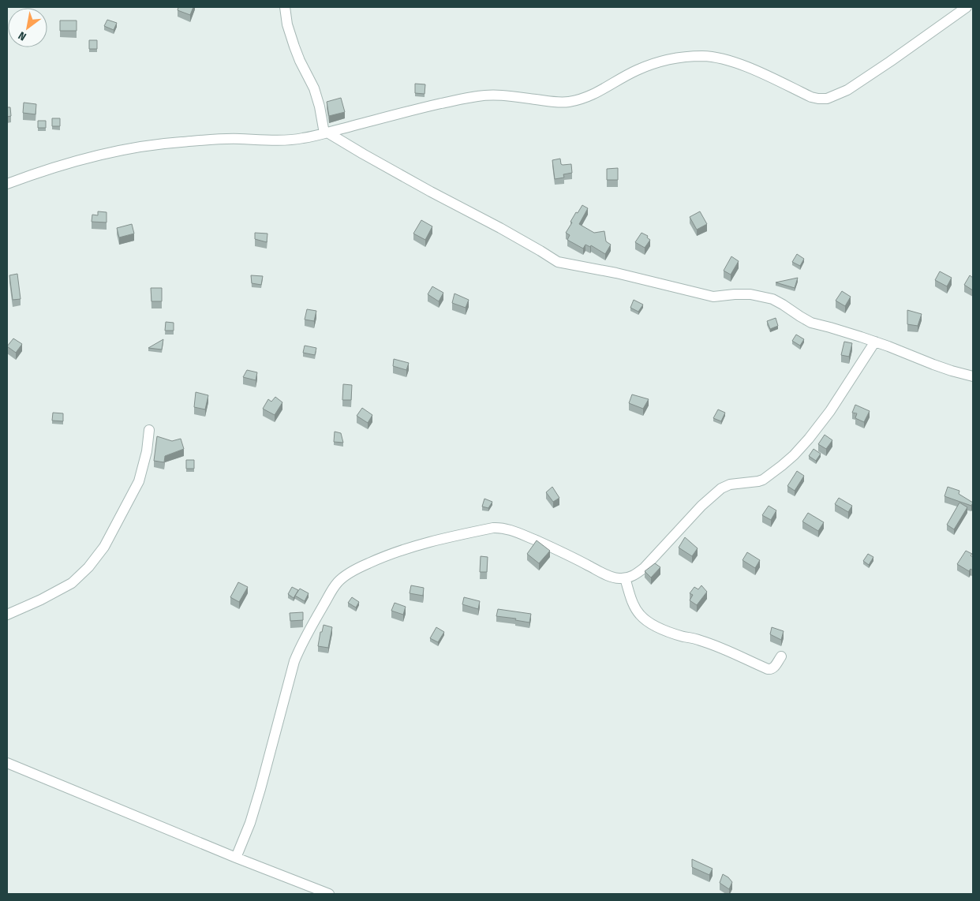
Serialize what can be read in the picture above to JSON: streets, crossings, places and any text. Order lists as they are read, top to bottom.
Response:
{
  "north": "bottom left"
}
